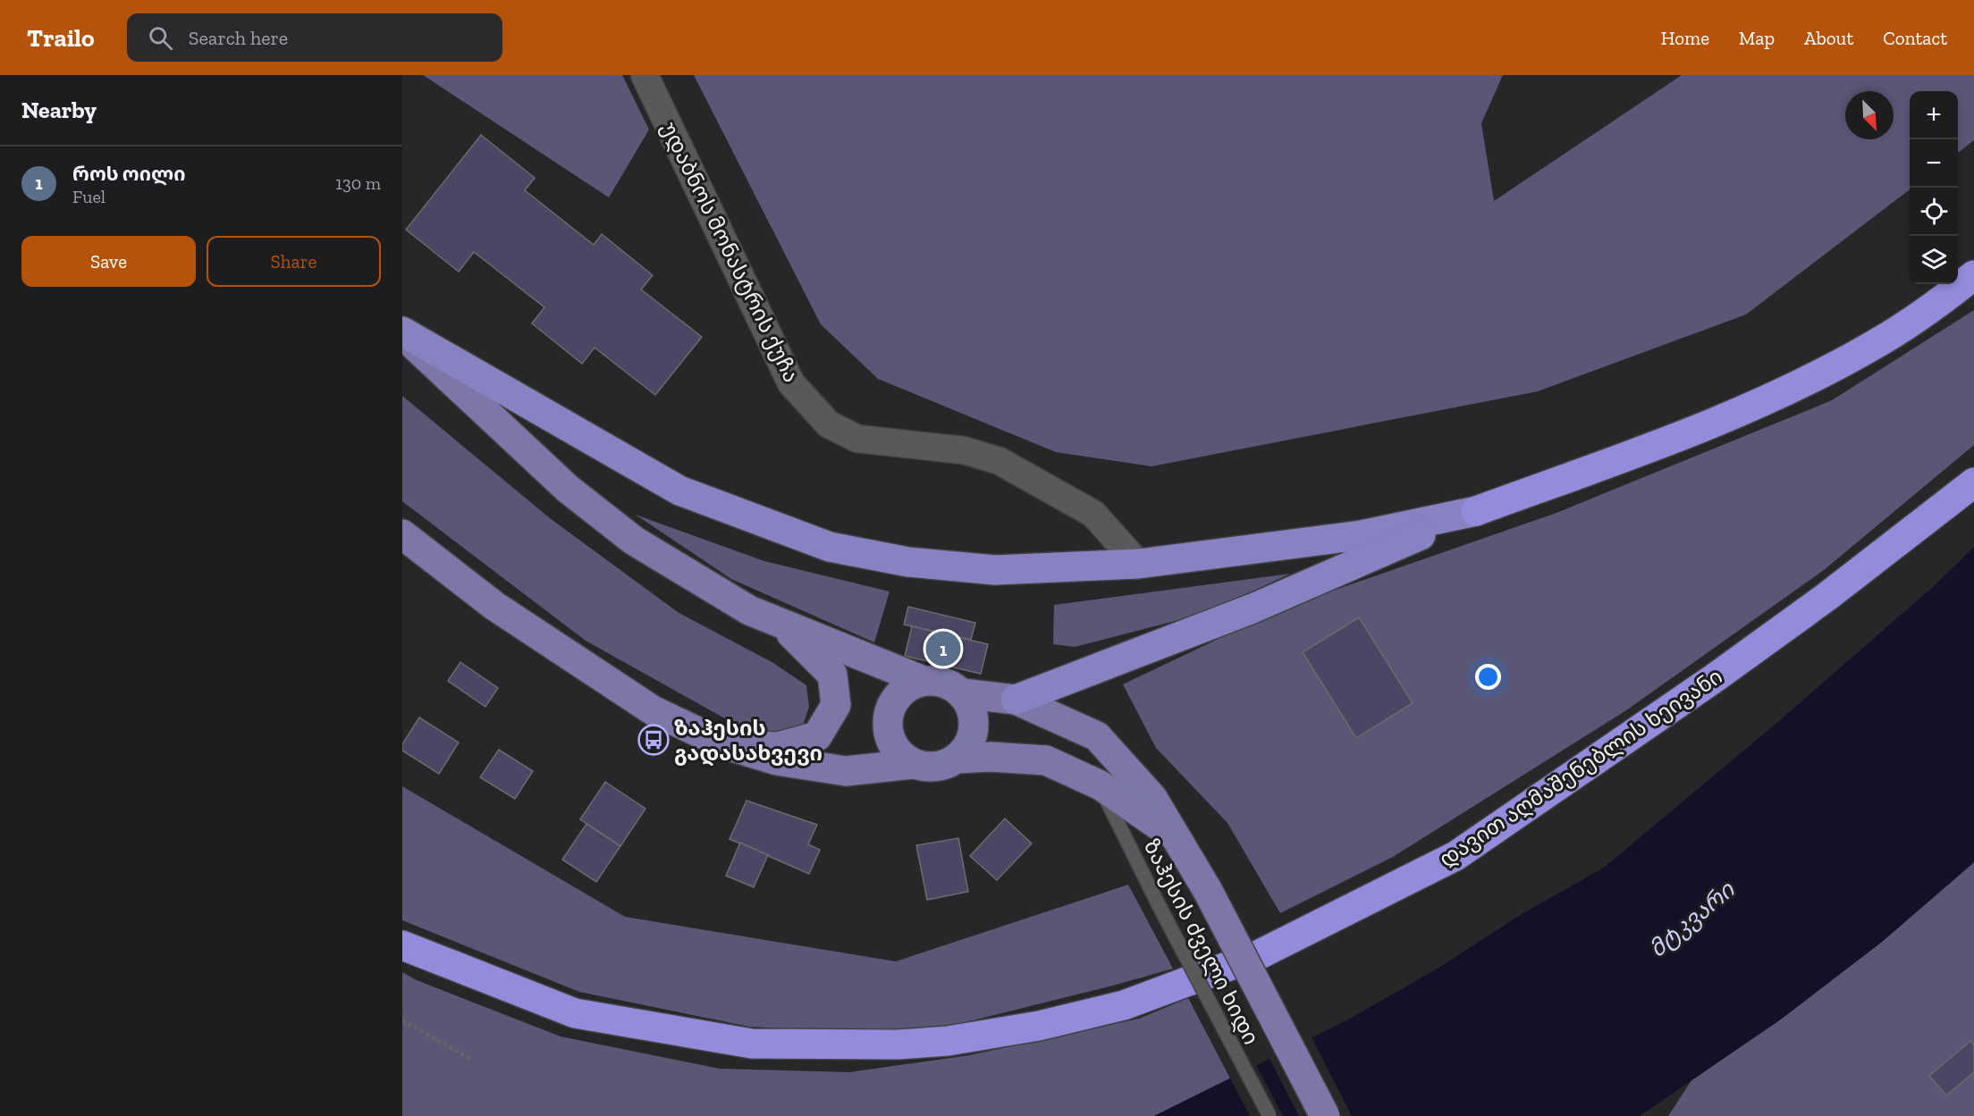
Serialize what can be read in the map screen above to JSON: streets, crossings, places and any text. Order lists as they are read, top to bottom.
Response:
{
  "streets": {
    "highway": ["დავით აღმაშენებლის ხეივანი"],
    "street": ["უდაბნოს მონასტრის ქუჩა"],
    "lane": ["ზაჰესის ძველი ხიდი"]
  },
  "water": ["მტკვარი"],
  "places": {
    "bus stop": ["ზაჰესის გადასახვევი"]
  },
  "north": "bottom right",
  "page": {
    "header": "Trailo",
    "search": "Search here",
    "nav": [
      "Home",
      "Map",
      "About",
      "Contact"
    ],
    "heading": "Nearby",
    "map_buttons": ["+", "−"],
    "list": [
      {
        "mark": "1",
        "name": "როს ოილი",
        "note": "Fuel",
        "value": "130 m"
      }
    ],
    "buttons": ["Save", "Share"],
    "pins": "1"
  }
}
